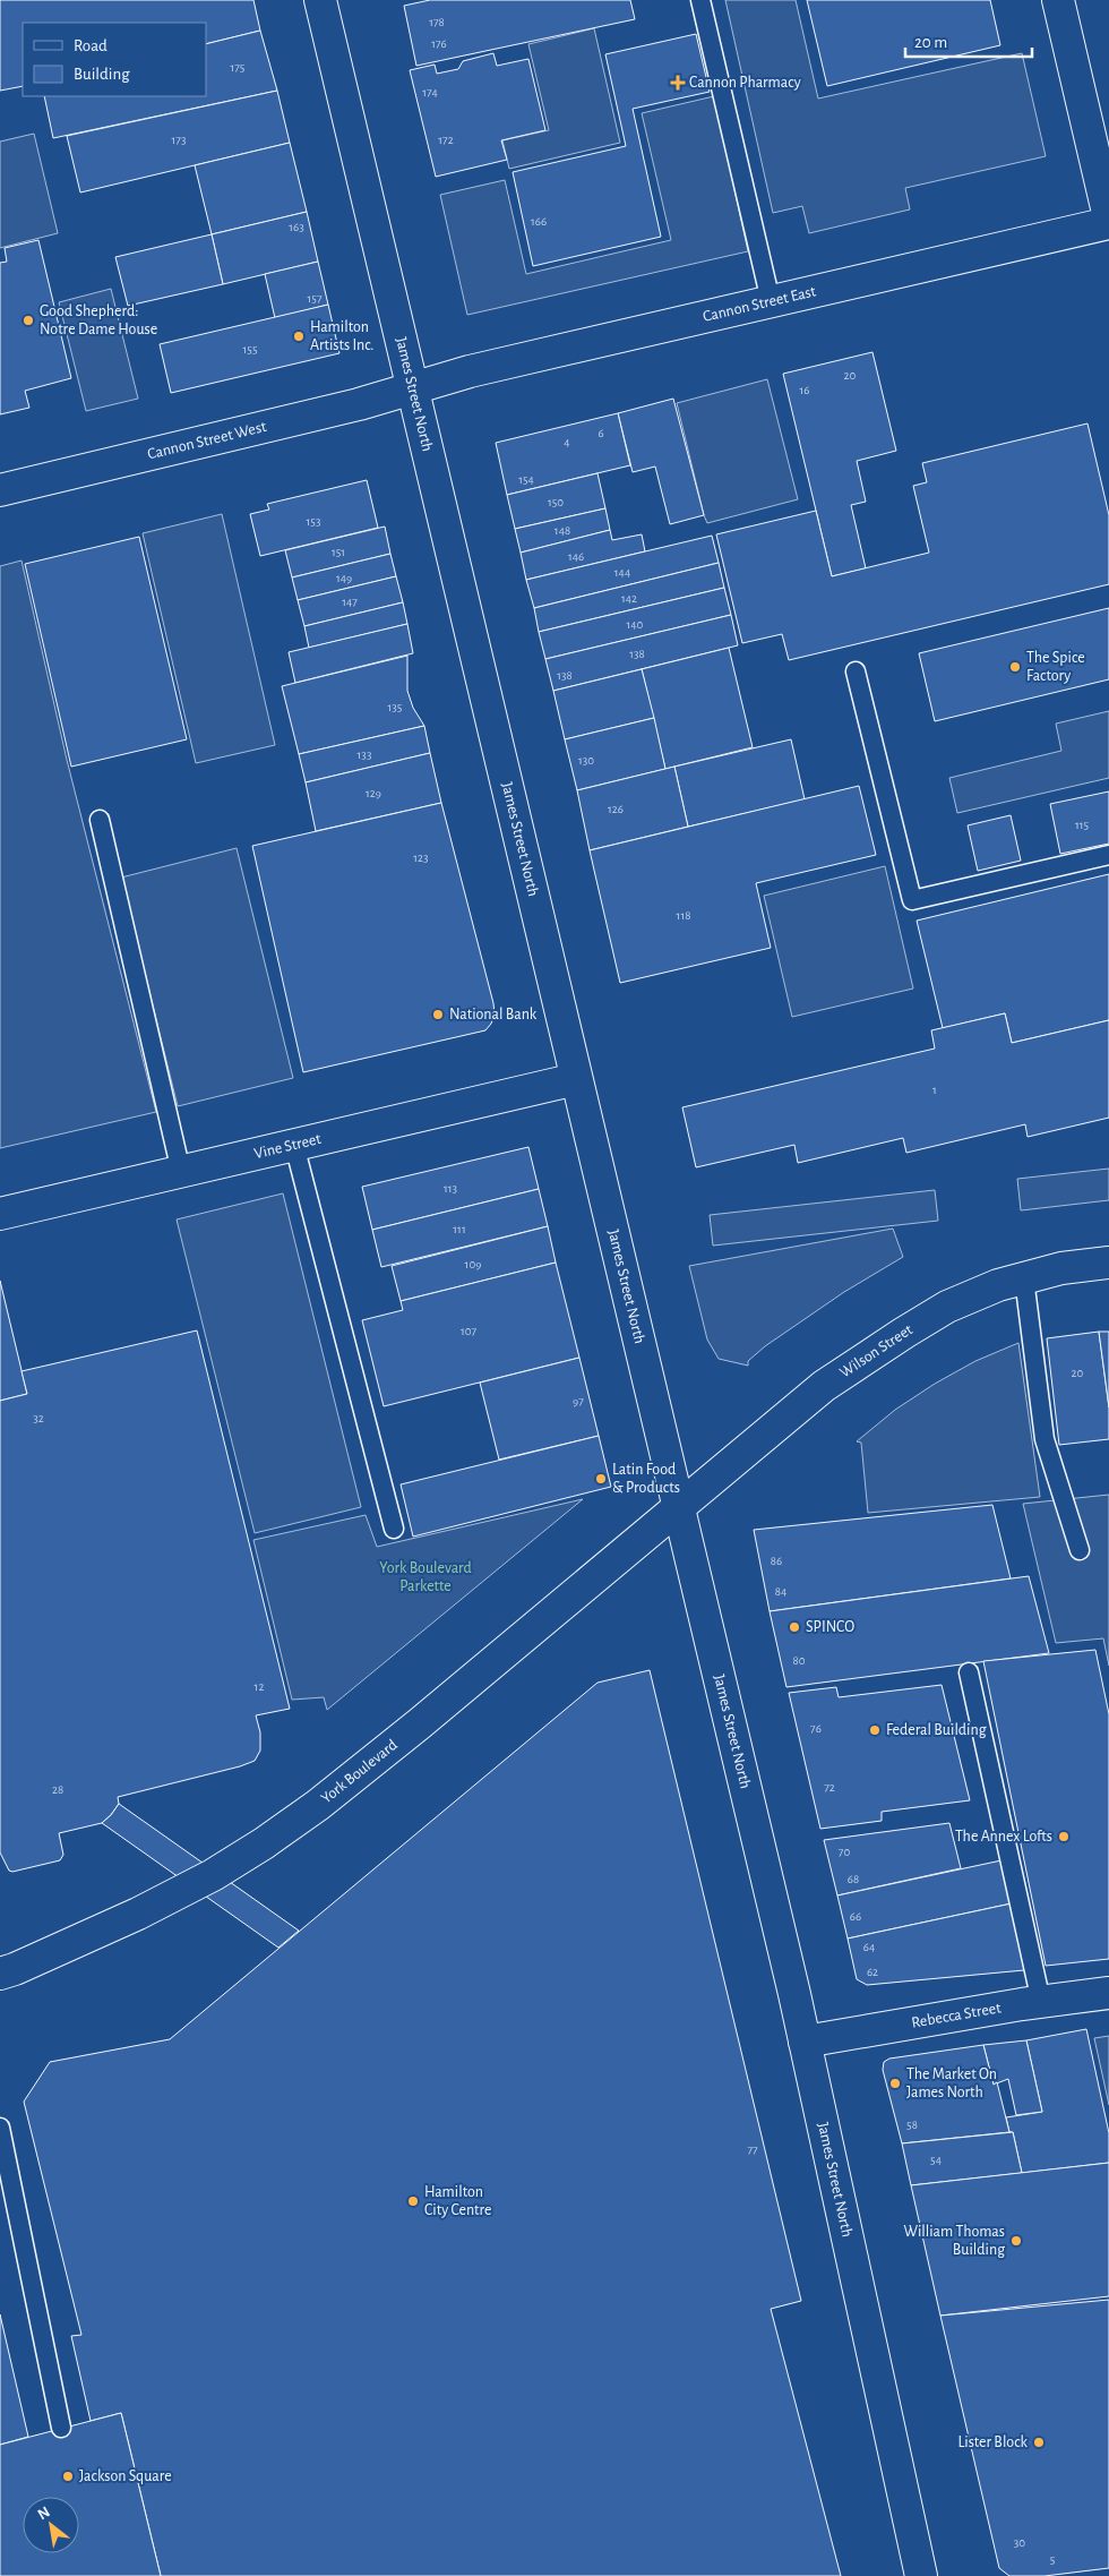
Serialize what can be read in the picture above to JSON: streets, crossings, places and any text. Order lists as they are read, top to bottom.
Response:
{
  "streets": {
    "main road": [
      "Cannon Street East",
      "James Street North",
      "Cannon Street West",
      "Vine Street",
      "Wilson Street",
      "York Boulevard",
      "Rebecca Street"
    ]
  },
  "crossings": [
    ["Cannon Street East", "James Street North"],
    ["Cannon Street East", "Cannon Street West"],
    ["James Street North", "Cannon Street West"],
    ["James Street North", "Vine Street"],
    ["James Street North", "Wilson Street"],
    ["James Street North", "York Boulevard"],
    ["James Street North", "Rebecca Street"],
    ["Wilson Street", "York Boulevard"]
  ],
  "parks": ["York Boulevard Parkette"],
  "places": {
    "health": ["Cannon Pharmacy"],
    "other": [
      "Good Shepherd: Notre Dame House",
      "Hamilton Artists Inc.",
      "The Spice Factory",
      "National Bank",
      "Latin Food & Products",
      "SPINCO",
      "Federal Building",
      "The Annex Lofts",
      "The Market On James North",
      "Hamilton City Centre",
      "William Thomas Building",
      "Lister Block",
      "Jackson Square"
    ]
  },
  "house_numbers": [
    "178",
    "176",
    "175",
    "174",
    "173",
    "172",
    "166",
    "163",
    "157",
    "155",
    "20",
    "16",
    "6",
    "4",
    "154",
    "150",
    "153",
    "148",
    "151",
    "146",
    "144",
    "149",
    "142",
    "147",
    "140",
    "138",
    "138",
    "135",
    "133",
    "130",
    "129",
    "126",
    "115",
    "123",
    "118",
    "1",
    "113",
    "111",
    "109",
    "107",
    "20",
    "97",
    "32",
    "86",
    "84",
    "80",
    "12",
    "76",
    "72",
    "28",
    "70",
    "68",
    "66",
    "64",
    "62",
    "58",
    "77",
    "54",
    "30",
    "5"
  ],
  "legend": ["Road", "Building"],
  "scale_bar": "20 m",
  "north": "top left"
}
